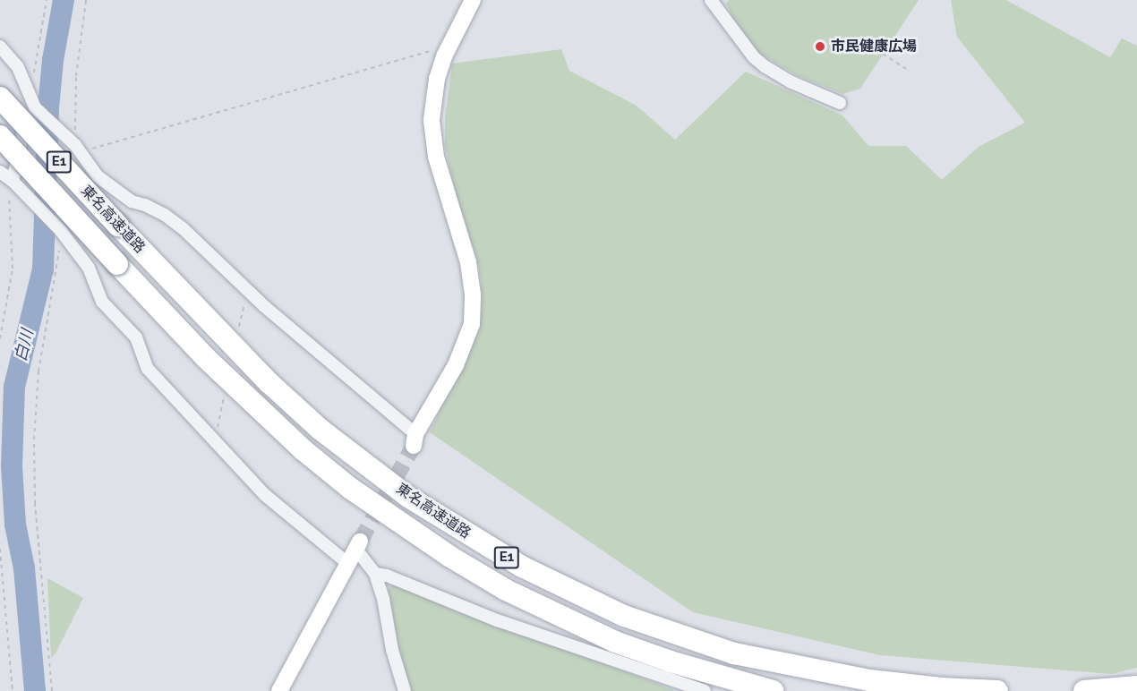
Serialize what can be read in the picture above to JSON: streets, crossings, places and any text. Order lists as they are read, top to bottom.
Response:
{
  "streets": {
    "highway": ["E1", "東名高速道路"]
  },
  "water": ["白川"],
  "places": ["市民健康広場"]
}
